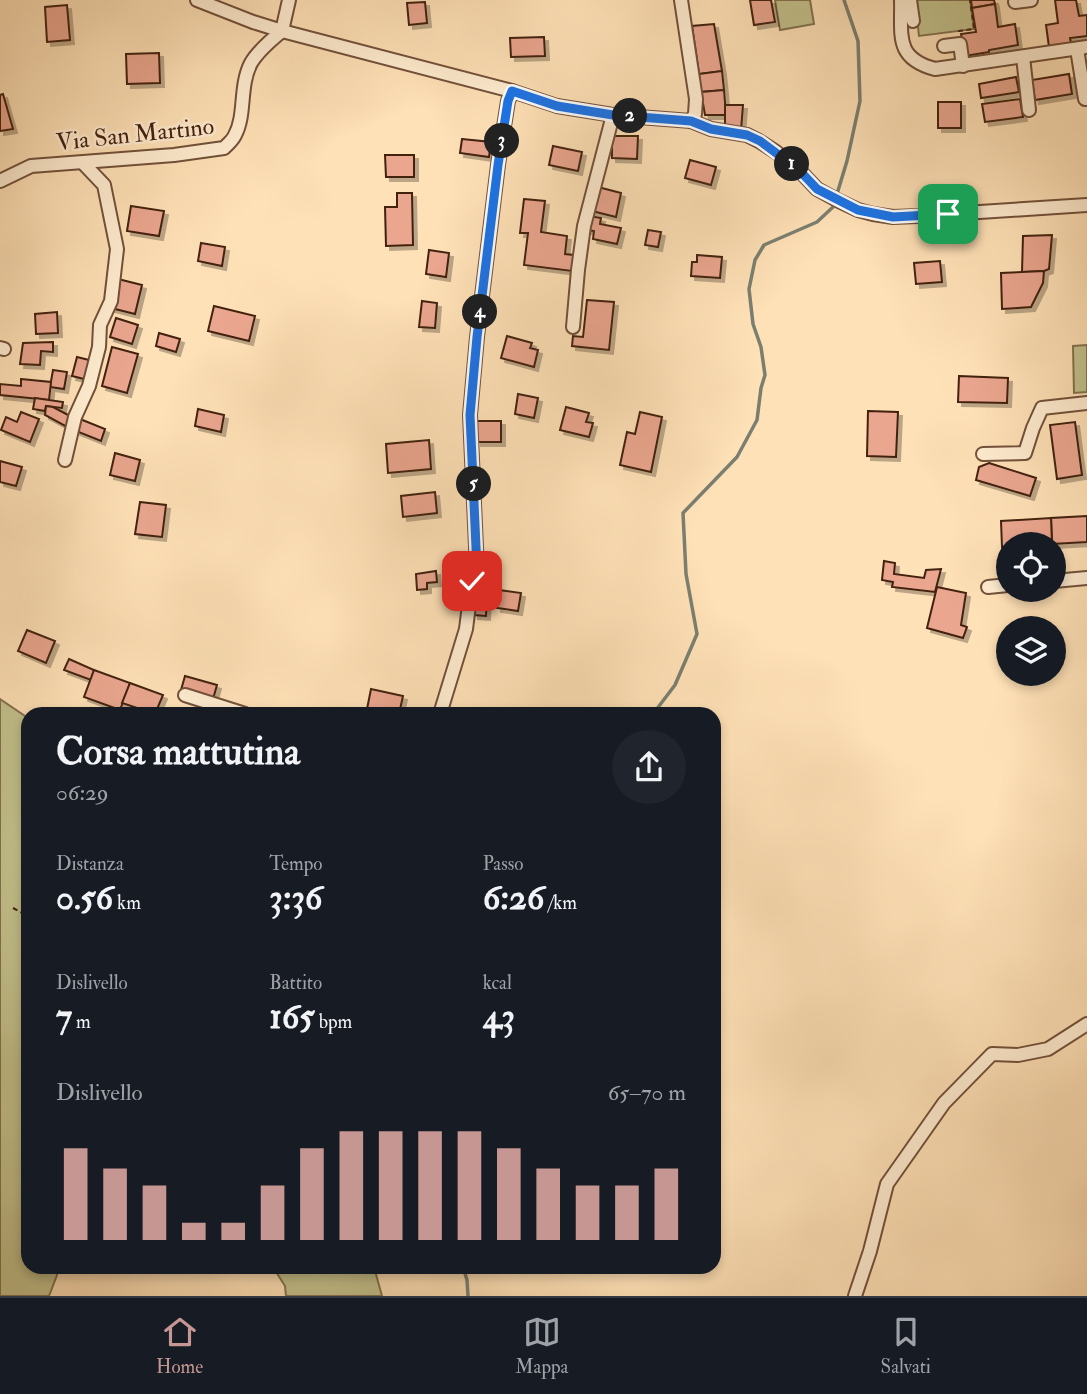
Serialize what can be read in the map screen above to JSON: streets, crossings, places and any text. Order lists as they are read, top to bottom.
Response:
{
  "streets": {
    "street": ["Via San Martino"]
  },
  "page": {
    "pins": [
      "2",
      "3",
      "1",
      "4",
      "5"
    ],
    "heading": ["Corsa mattutina", "06:29"],
    "stats": [
      ["Distanza", "0.56 km"],
      ["Tempo", "3:36"],
      ["Passo", "6:26 /km"],
      ["Dislivello", "7 m"],
      ["Battito", "165 bpm"],
      ["kcal", "43"]
    ],
    "chart": ["Dislivello", "65–70 m"],
    "tabs": ["Home", "Mappa", "Salvati"]
  }
}
